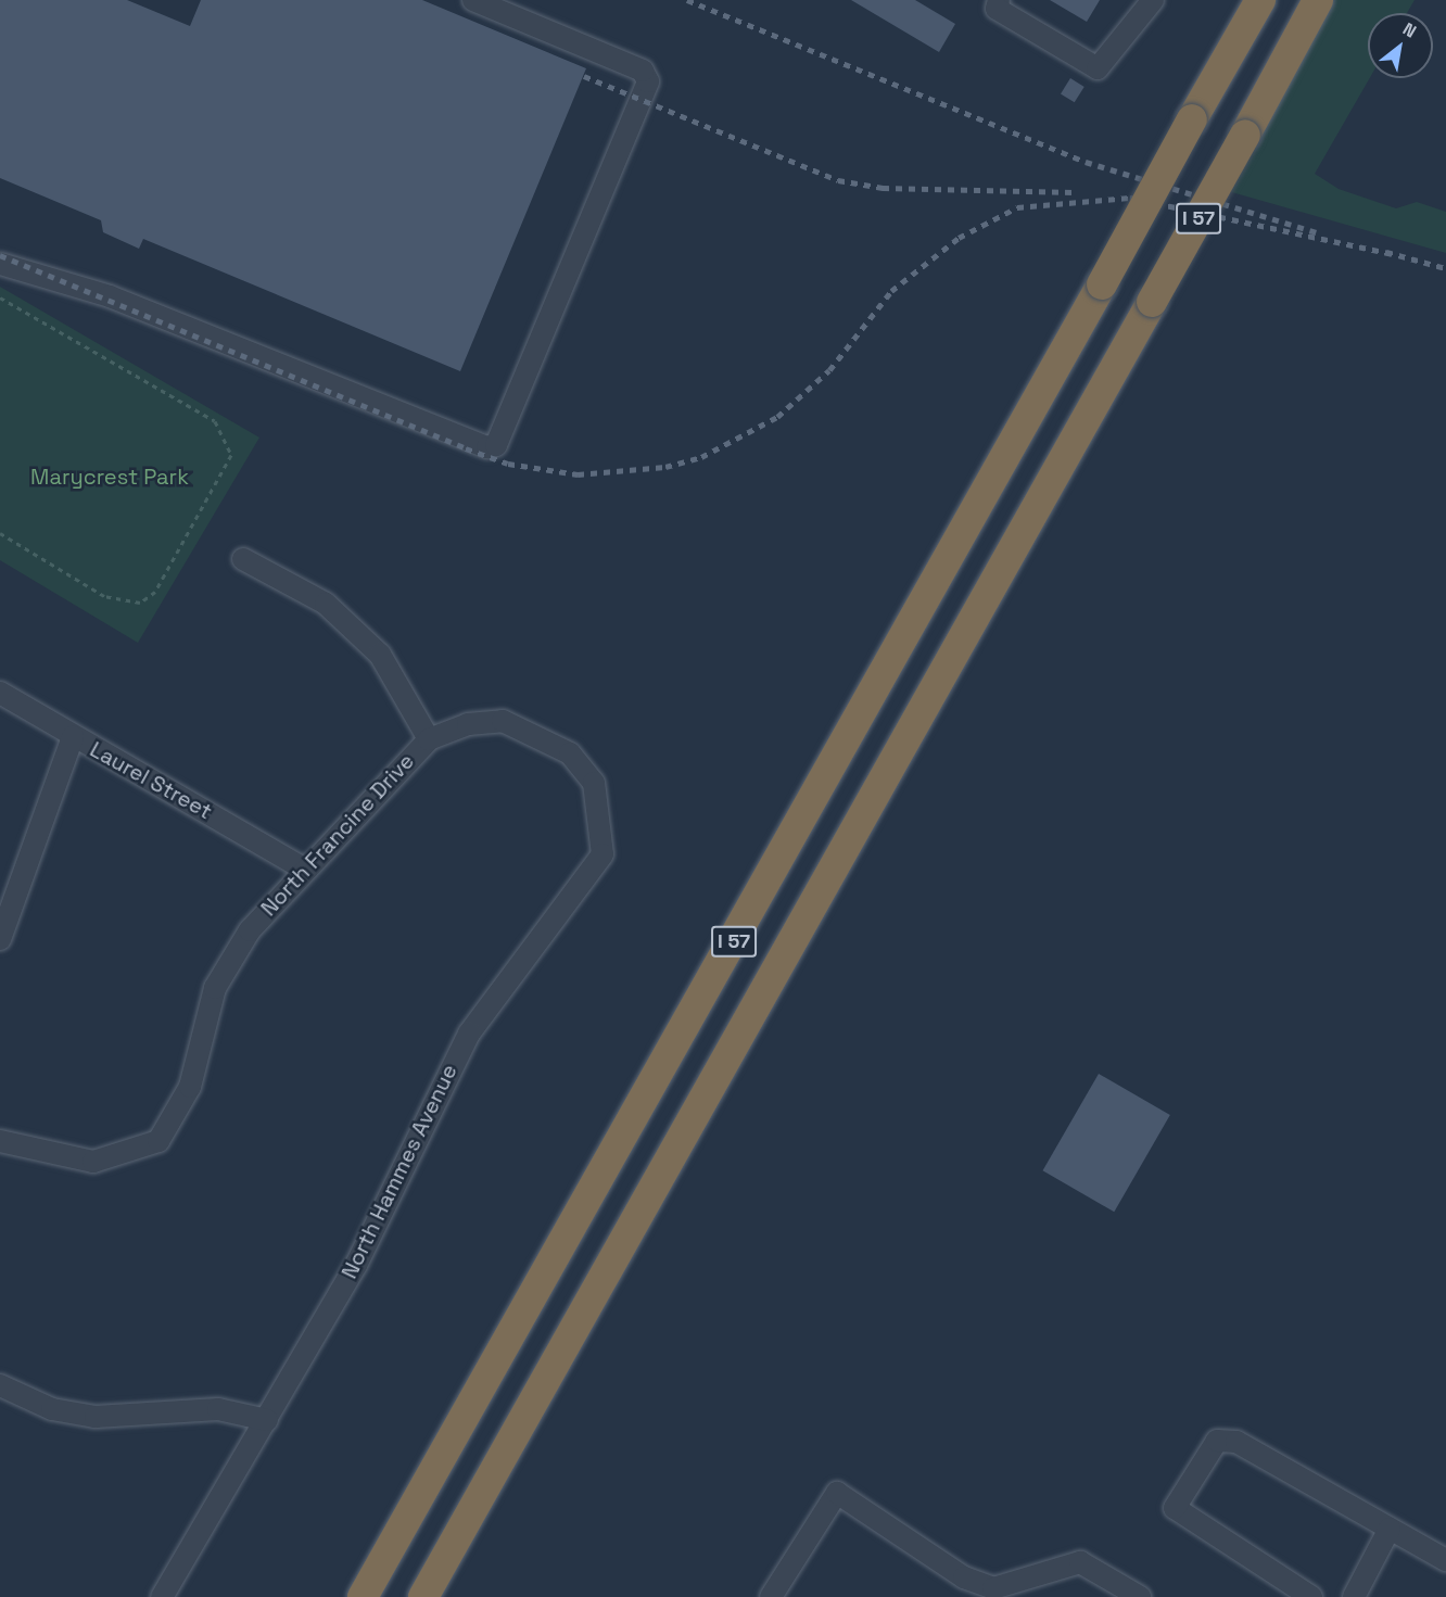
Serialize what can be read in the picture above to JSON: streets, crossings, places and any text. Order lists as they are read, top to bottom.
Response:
{
  "streets": {
    "highway": ["I 57"],
    "street": ["Laurel Street", "North Francine Drive", "North Hammes Avenue"]
  },
  "crossings": [
    ["Laurel Street", "North Francine Drive"],
    ["North Francine Drive", "North Hammes Avenue"]
  ],
  "parks": ["Marycrest Park"],
  "north": "top right"
}
